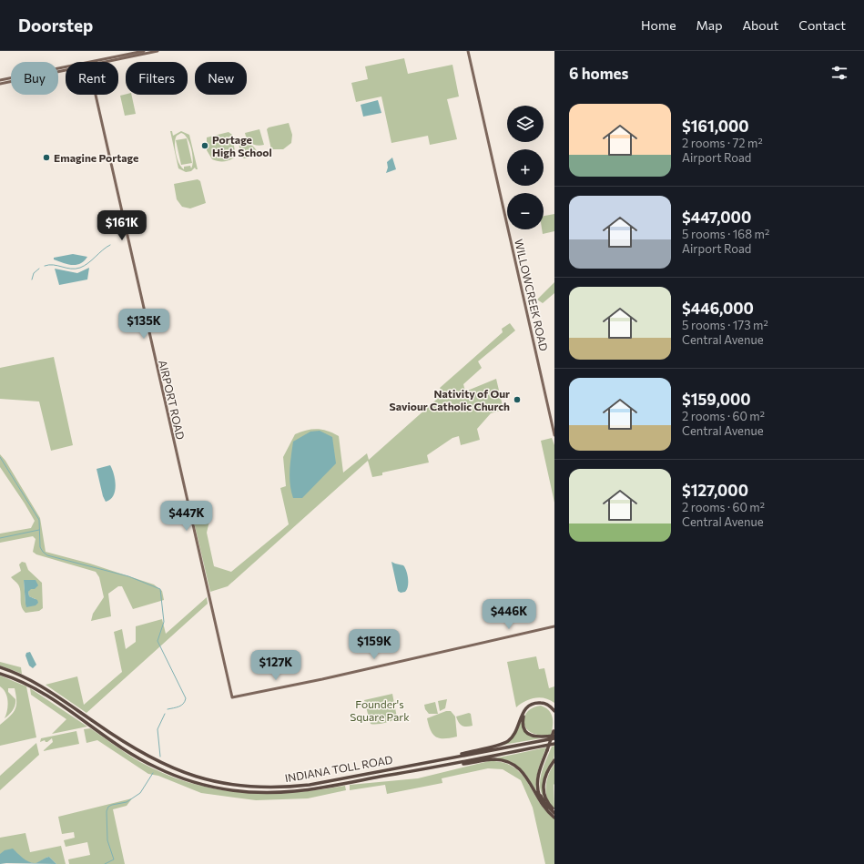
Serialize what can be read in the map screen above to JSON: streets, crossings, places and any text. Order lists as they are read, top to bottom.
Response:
{
  "streets": {
    "highway": ["INDIANA TOLL ROAD"],
    "main road": ["WILLOWCREEK ROAD", "AIRPORT ROAD"]
  },
  "parks": ["Founder's Square Park"],
  "places": ["Portage High School", "Emagine Portage", "Nativity of Our Saviour Catholic Church"],
  "page": {
    "header": "Doorstep",
    "nav": [
      "Home",
      "Map",
      "About",
      "Contact"
    ],
    "heading": "6 homes",
    "chip": [
      "Buy",
      "Rent",
      "Filters",
      "New"
    ],
    "list": [
      {
        "name": "$161,000",
        "note": "2 rooms · 72 m² · Airport Road"
      },
      {
        "name": "$447,000",
        "note": "5 rooms · 168 m² · Airport Road"
      },
      {
        "name": "$446,000",
        "note": "5 rooms · 173 m² · Central Avenue"
      },
      {
        "name": "$159,000",
        "note": "2 rooms · 60 m² · Central Avenue"
      },
      {
        "name": "$127,000",
        "note": "2 rooms · 60 m² · Central Avenue"
      }
    ],
    "map_buttons": ["+", "−"],
    "price": [
      "$161K",
      "$135K",
      "$447K",
      "$446K",
      "$159K",
      "$127K"
    ]
  }
}
